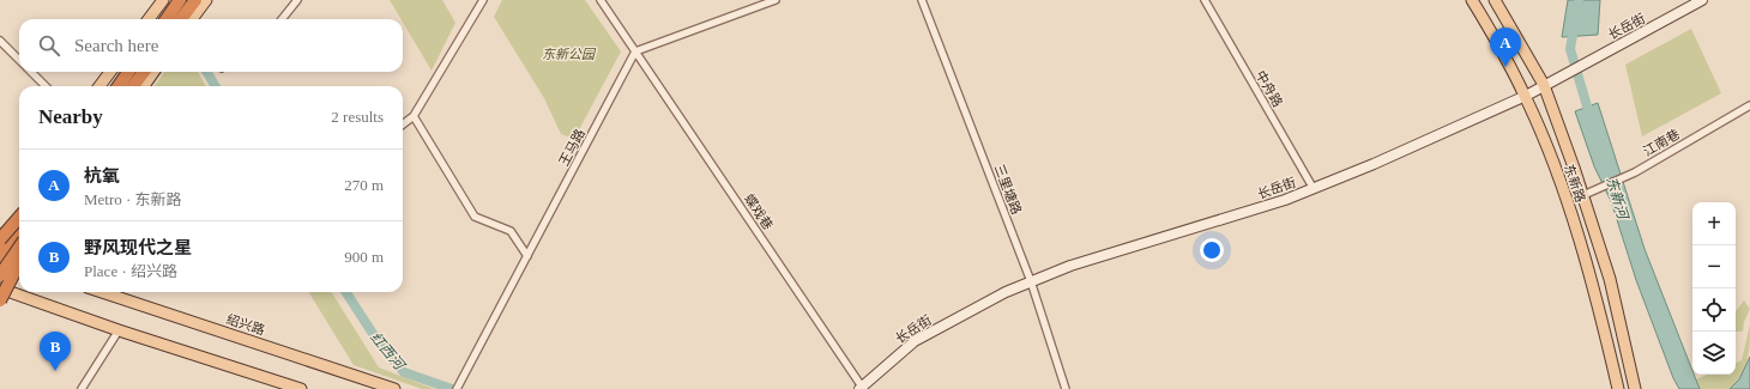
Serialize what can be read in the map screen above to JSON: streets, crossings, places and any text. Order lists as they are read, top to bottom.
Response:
{
  "streets": {
    "main road": ["东新路", "绍兴路"],
    "street": [
      "长岳街",
      "中舟路",
      "江南巷",
      "王马路",
      "三里塘路",
      "蝶戏巷"
    ]
  },
  "crossings": [
    ["长岳街", "中舟路"],
    ["长岳街", "东新路"],
    ["长岳街", "三里塘路"],
    ["长岳街", "蝶戏巷"],
    ["江南巷", "东新路"],
    ["王马路", "蝶戏巷"]
  ],
  "water": ["东新河", "红西河"],
  "parks": ["东新公园"],
  "page": {
    "search": "Search here",
    "pins": ["A", "B"],
    "heading": ["Nearby", "2 results"],
    "list": [
      {
        "mark": "A",
        "name": "杭氧",
        "note": "Metro · 东新路",
        "value": "270 m"
      },
      {
        "mark": "B",
        "name": "野风现代之星",
        "note": "Place · 绍兴路",
        "value": "900 m"
      }
    ],
    "map_buttons": ["+", "−"]
  }
}
